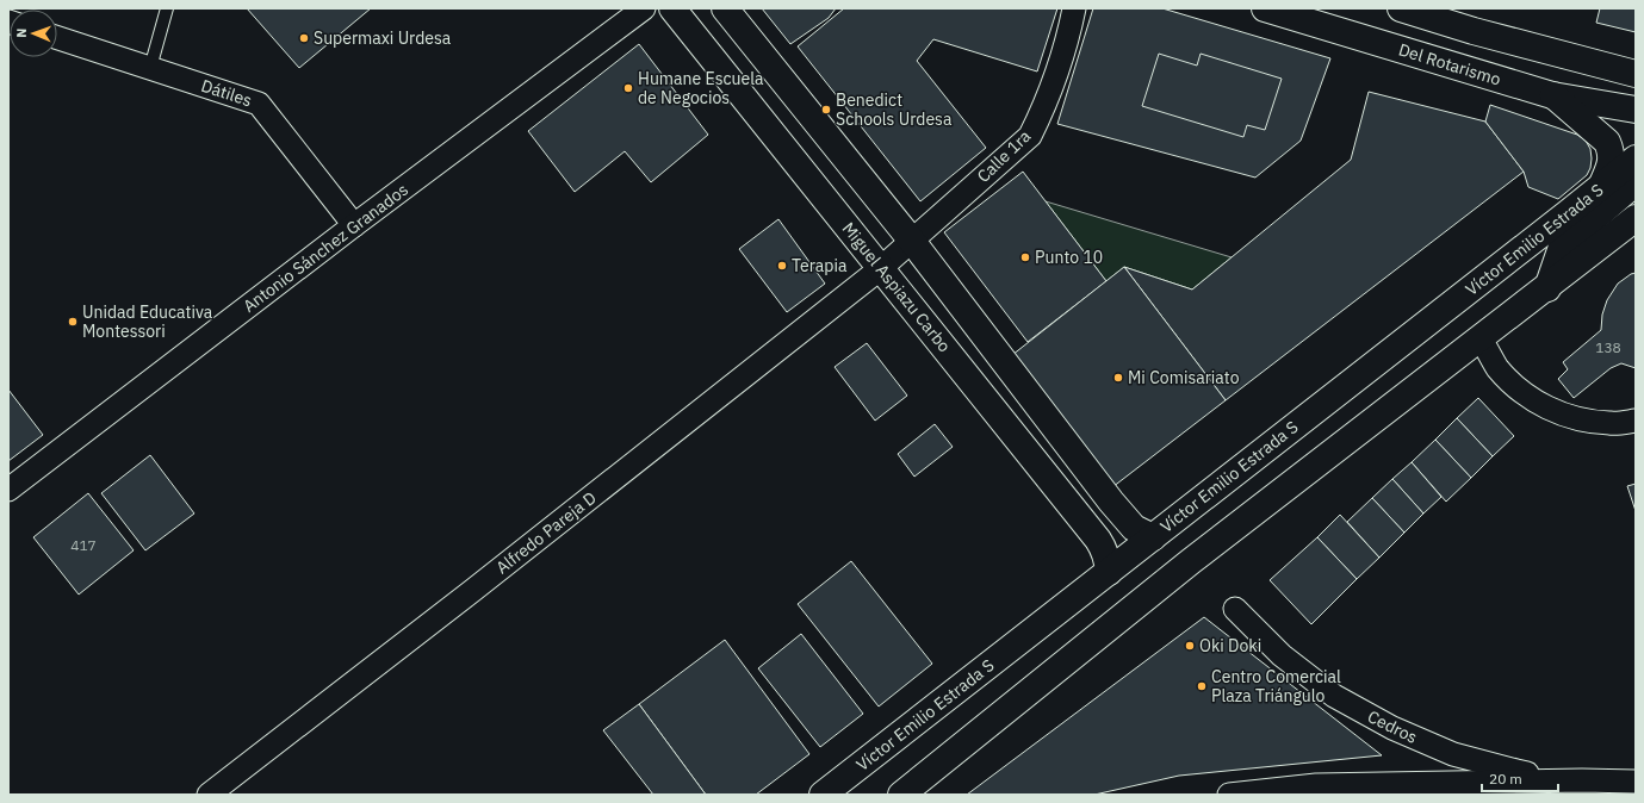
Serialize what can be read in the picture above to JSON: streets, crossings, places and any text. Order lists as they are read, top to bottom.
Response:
{
  "streets": {
    "main road": ["Del Rotarismo", "Víctor Emilio Estrada S", "Miguel Aspiazu Carbo"],
    "street": [
      "Dátiles",
      "Calle 1ra",
      "Antonio Sánchez Granados",
      "Alfredo Pareja D",
      "Cedros"
    ]
  },
  "crossings": [
    ["Dátiles", "Antonio Sánchez Granados"],
    ["Calle 1ra", "Miguel Aspiazu Carbo"],
    ["Calle 1ra", "Alfredo Pareja D"],
    ["Víctor Emilio Estrada S", "Miguel Aspiazu Carbo"],
    ["Miguel Aspiazu Carbo", "Alfredo Pareja D"]
  ],
  "places": [
    "Supermaxi Urdesa",
    "Humane Escuela de Negocios",
    "Benedict Schools Urdesa",
    "Punto 10",
    "Terapia",
    "Unidad Educativa Montessori",
    "Mi Comisariato",
    "Oki Doki",
    "Centro Comercial Plaza Triángulo"
  ],
  "house_numbers": ["138", "417"],
  "scale_bar": "20 m",
  "north": "left"
}
